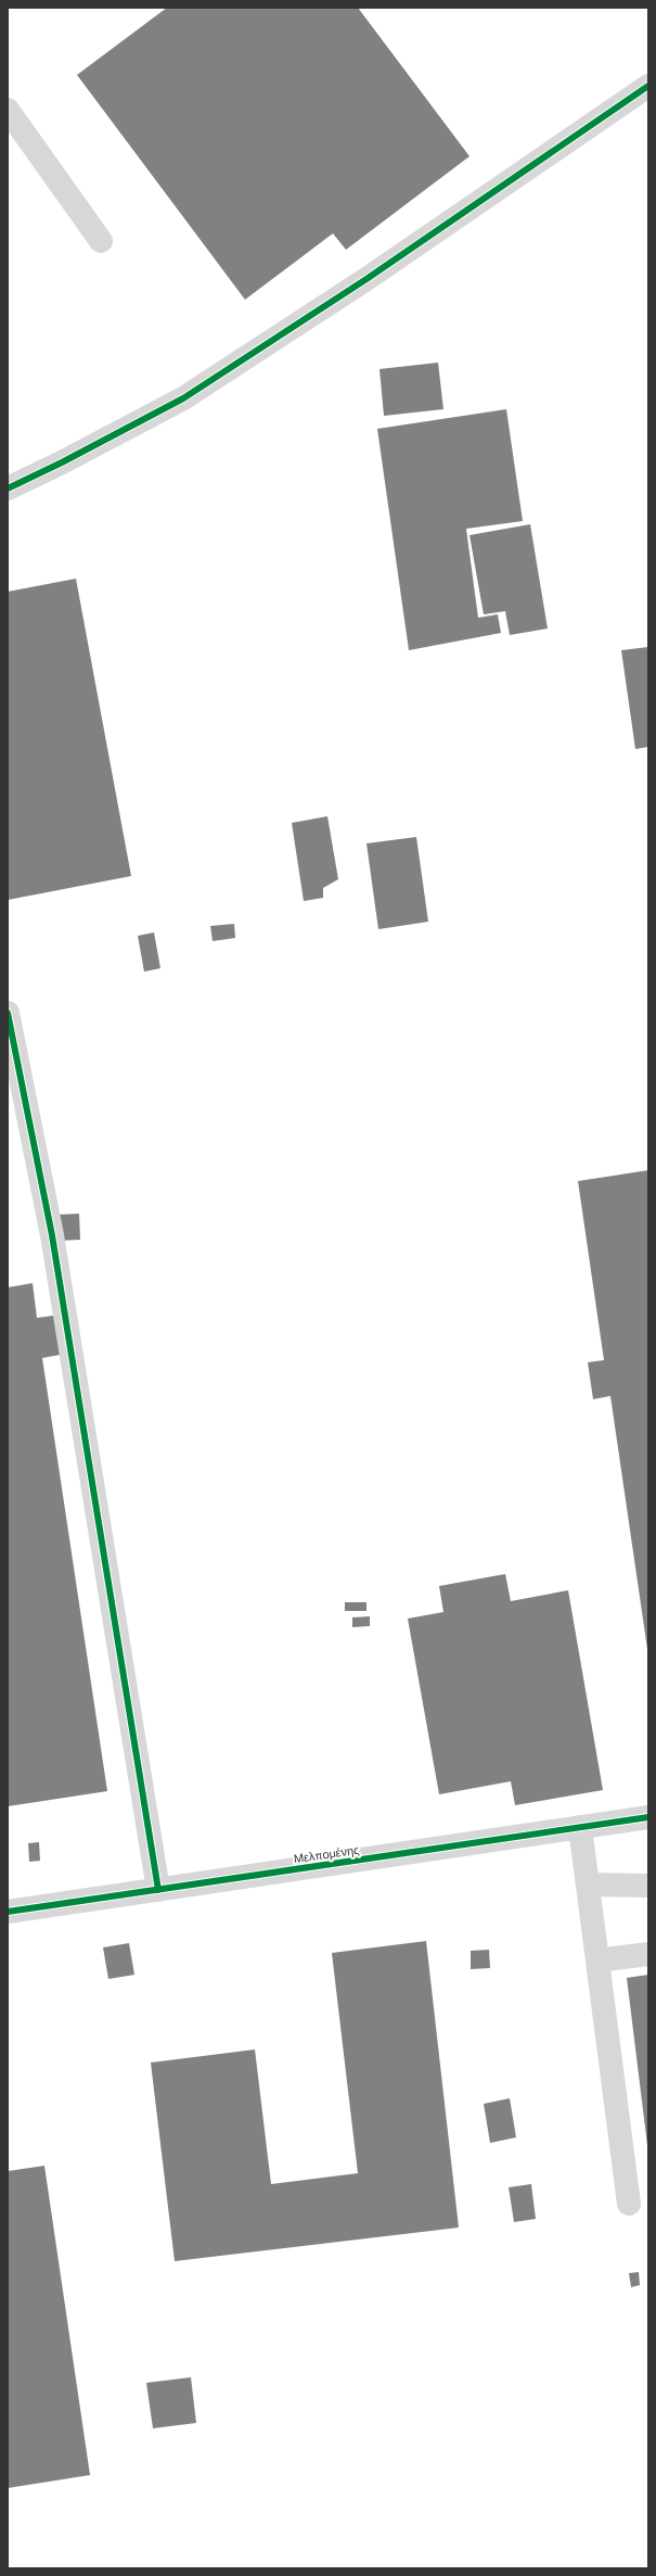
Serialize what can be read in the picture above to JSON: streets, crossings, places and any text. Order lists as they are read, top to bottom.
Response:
{
  "streets": {
    "street": ["Μελπομένης"]
  }
}
